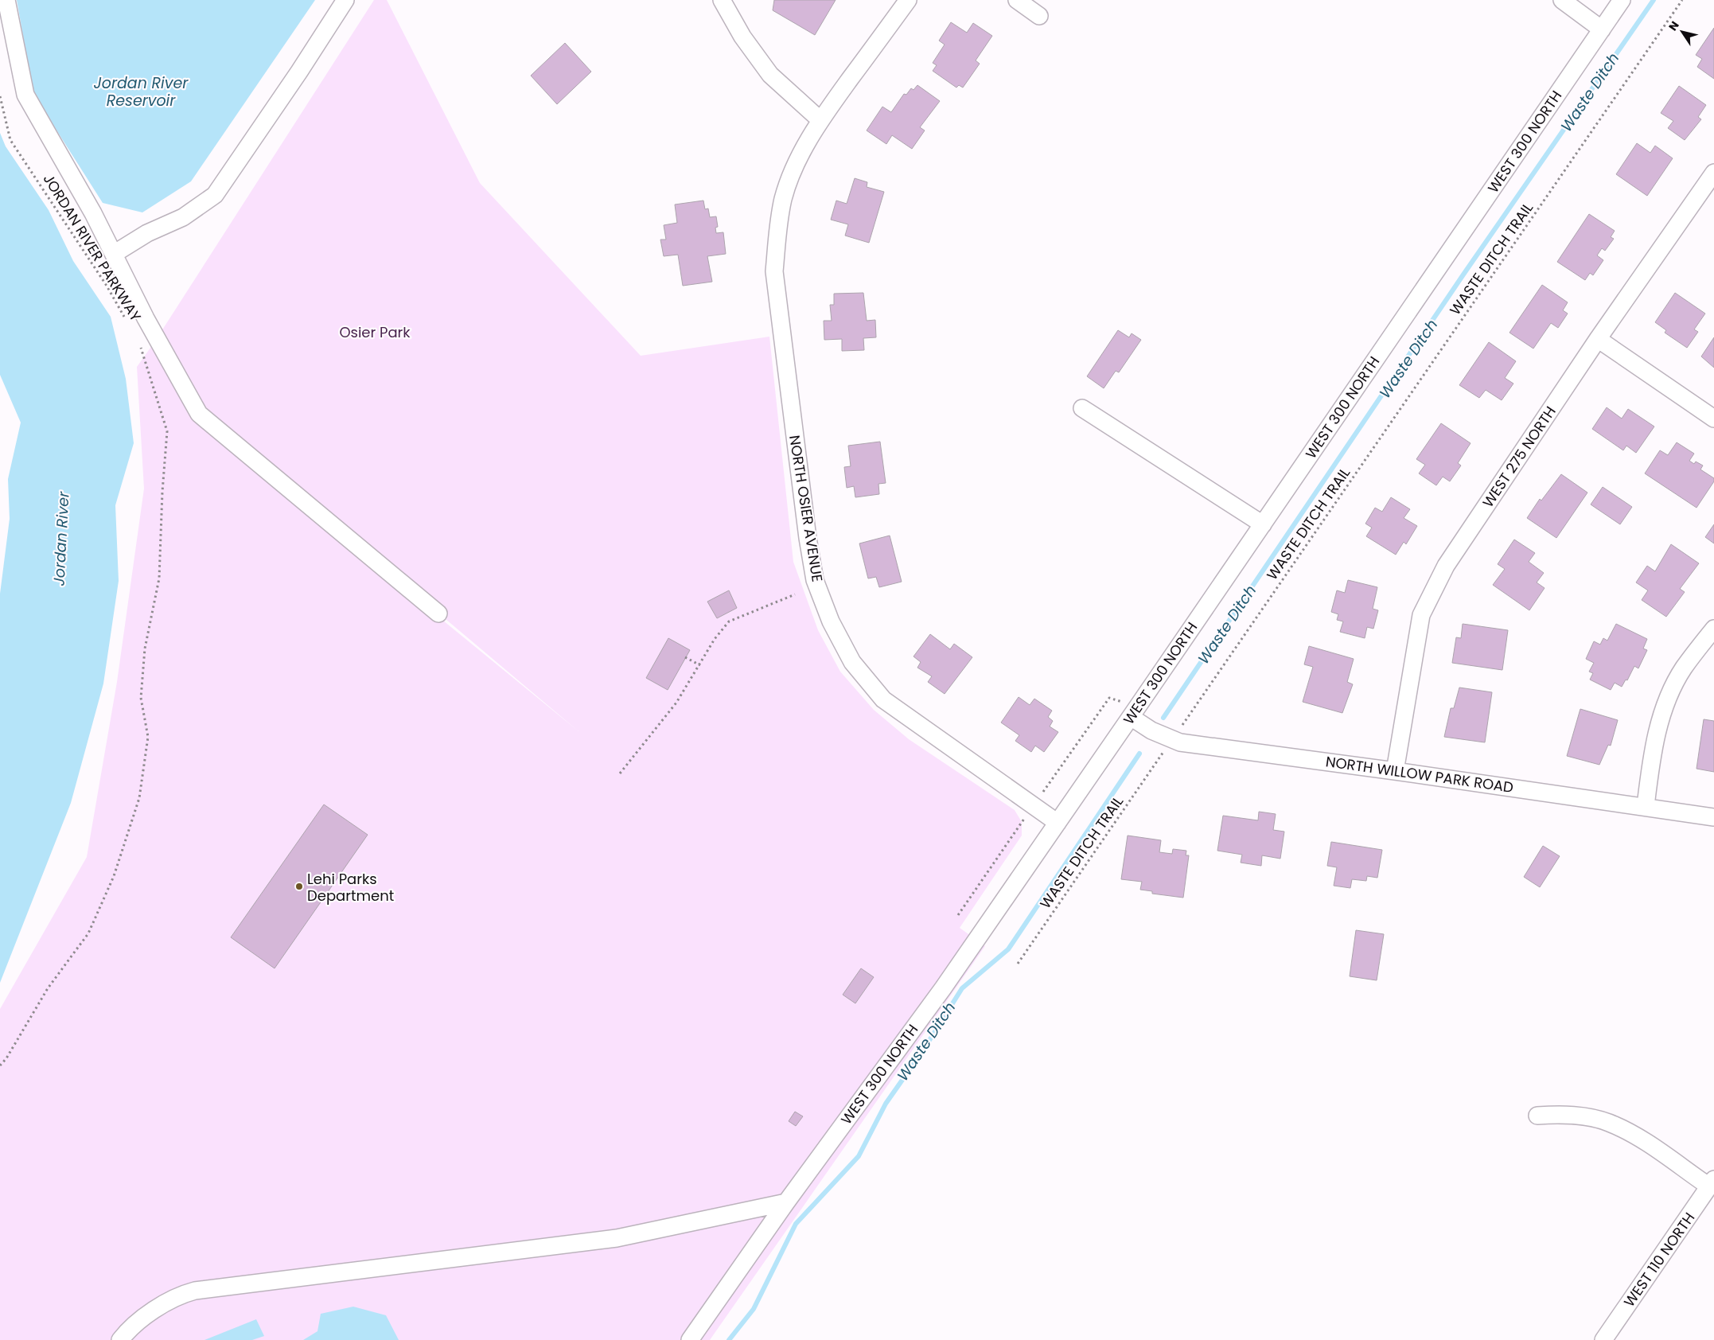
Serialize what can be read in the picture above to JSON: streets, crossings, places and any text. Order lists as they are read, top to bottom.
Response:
{
  "streets": {
    "street": [
      "WEST 300 NORTH",
      "WEST 275 NORTH",
      "NORTH OSIER AVENUE",
      "NORTH WILLOW PARK ROAD",
      "WEST 110 NORTH"
    ],
    "path": ["JORDAN RIVER PARKWAY", "WASTE DITCH TRAIL"]
  },
  "crossings": [
    ["WEST 300 NORTH", "NORTH OSIER AVENUE"],
    ["WEST 300 NORTH", "NORTH WILLOW PARK ROAD"],
    ["WEST 275 NORTH", "NORTH WILLOW PARK ROAD"]
  ],
  "water": ["Jordan River Reservoir", "Waste Ditch", "Jordan River"],
  "parks": ["Osier Park"],
  "places": ["Lehi Parks Department"],
  "north": "top left"
}
